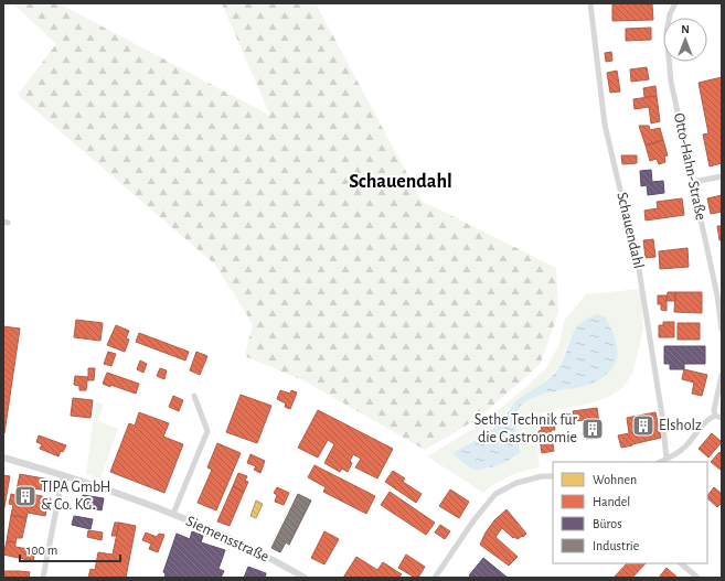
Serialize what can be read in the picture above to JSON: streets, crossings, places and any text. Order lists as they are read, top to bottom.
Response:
{
  "streets": {
    "street": ["Otto-Hahn-Straße", "Schauendahl", "Siemensstraße"]
  },
  "districts": ["Schauendahl"],
  "places": {
    "building": ["Elsholz", "Sethe Technik für die Gastronomie", "TIPA GmbH & Co. KG."]
  },
  "legend": [
    "Wohnen",
    "Handel",
    "Büros",
    "Industrie"
  ],
  "scale_bar": "100 m",
  "north": "top"
}
